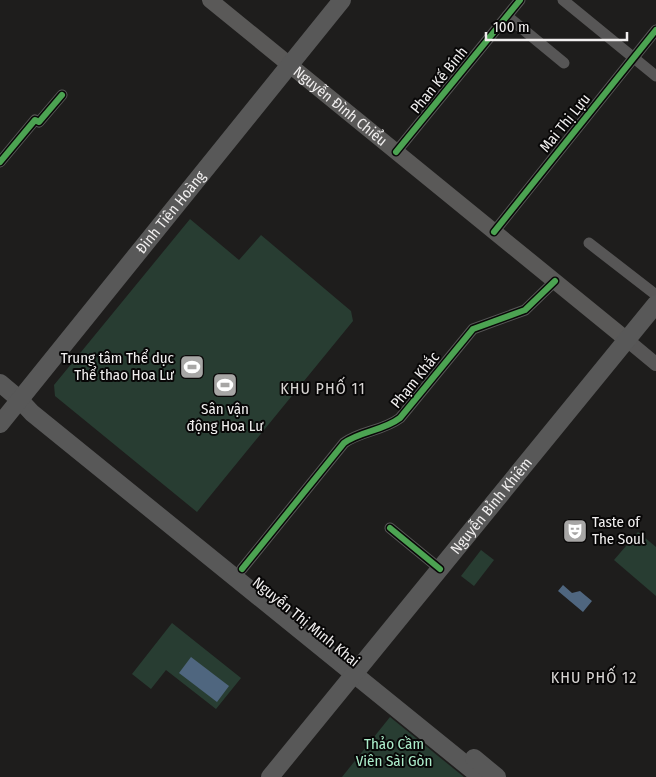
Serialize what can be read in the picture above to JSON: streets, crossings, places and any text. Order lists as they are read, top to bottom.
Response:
{
  "streets": {
    "main road": [
      "Nguyễn Đình Chiểu",
      "Đinh Tiên Hoàng",
      "Nguyễn Bỉnh Khiêm",
      "Nguyễn Thị Minh Khai"
    ],
    "street": ["Phan Kế Bính", "Mai Thị Lựu", "Phạm Khắc"]
  },
  "crossings": [
    ["Phan Kế Bính", "Nguyễn Đình Chiểu"],
    ["Nguyễn Đình Chiểu", "Mai Thị Lựu"],
    ["Nguyễn Đình Chiểu", "Đinh Tiên Hoàng"],
    ["Nguyễn Đình Chiểu", "Phạm Khắc"],
    ["Nguyễn Đình Chiểu", "Nguyễn Bỉnh Khiêm"],
    ["Đinh Tiên Hoàng", "Nguyễn Thị Minh Khai"],
    ["Phạm Khắc", "Nguyễn Thị Minh Khai"],
    ["Nguyễn Bỉnh Khiêm", "Nguyễn Thị Minh Khai"]
  ],
  "districts": ["KHU PHỐ 11", "KHU PHỐ 12"],
  "parks": ["Thảo Cầm Viên Sài Gòn"],
  "places": {
    "sports": ["Trung tâm Thể dục Thể thao Hoa Lư", "Sân vận động Hoa Lư"],
    "theatre": ["Taste of The Soul"]
  },
  "scale_bar": "100 m"
}
